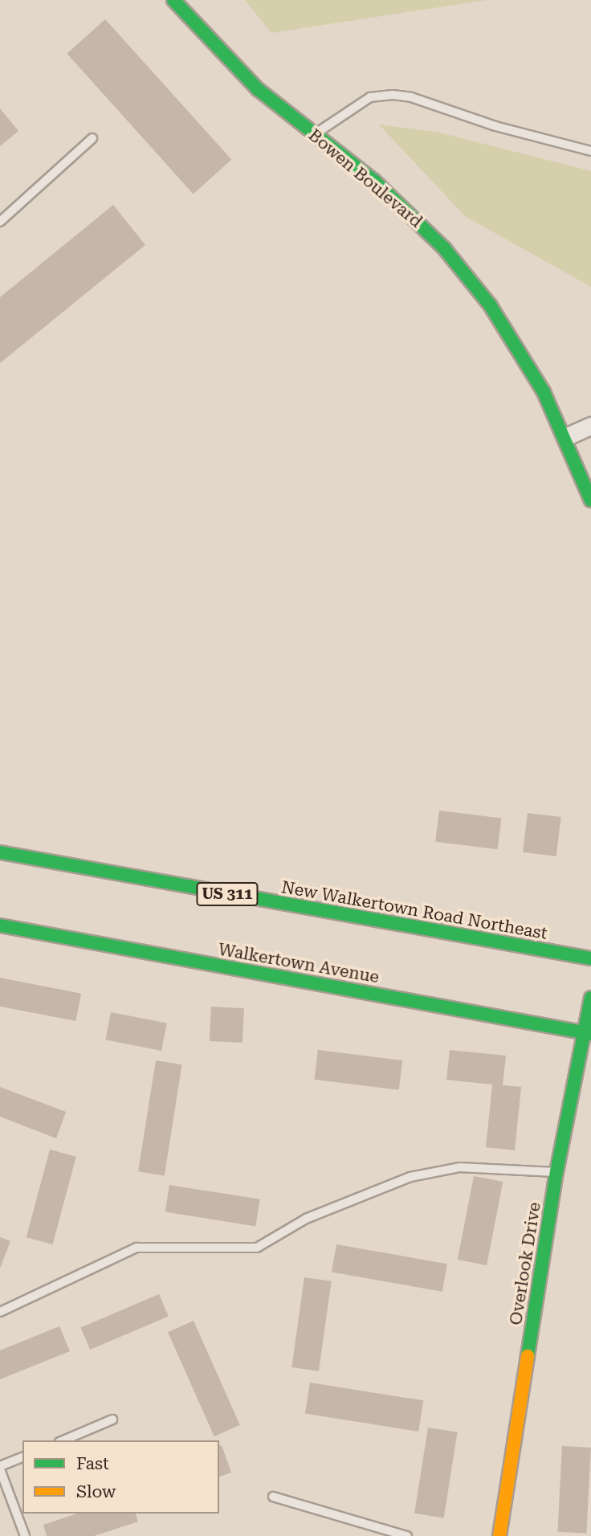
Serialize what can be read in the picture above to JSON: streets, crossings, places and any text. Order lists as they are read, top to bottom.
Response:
{
  "streets": {
    "street": [
      "Bowen Boulevard",
      "US 311",
      "New Walkertown Road Northeast",
      "Walkertown Avenue",
      "Overlook Drive"
    ]
  },
  "crossings": [
    ["Walkertown Avenue", "Overlook Drive"]
  ],
  "legend": ["Fast", "Slow"]
}
